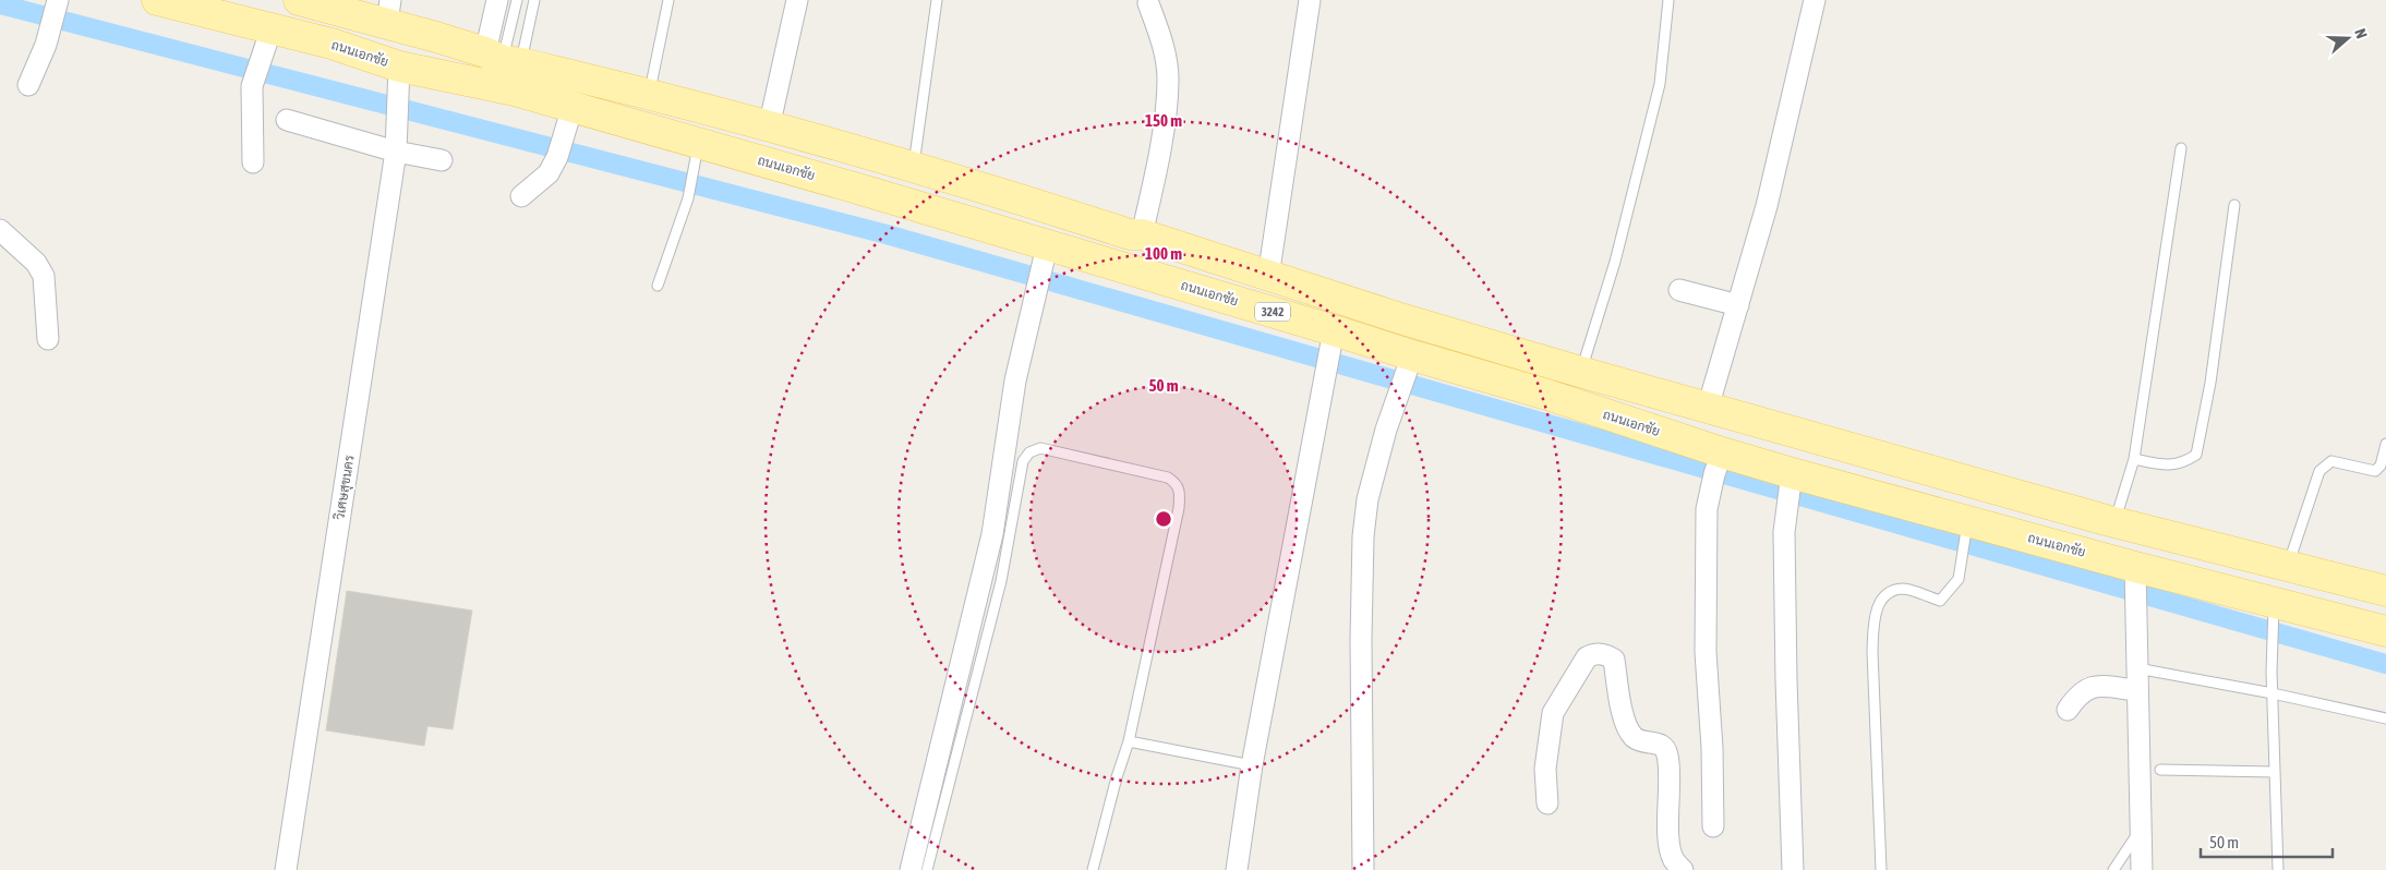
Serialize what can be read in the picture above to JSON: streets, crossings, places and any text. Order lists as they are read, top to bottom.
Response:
{
  "streets": {
    "main road": ["ถนนเอกชัย", "3242"],
    "street": ["วิเศษสุขนคร"]
  },
  "crossings": [
    ["ถนนเอกชัย", "วิเศษสุขนคร"]
  ],
  "scale_bar": "50 m",
  "north": "right",
  "rings": ["150 m", "100 m", "50 m"]
}
